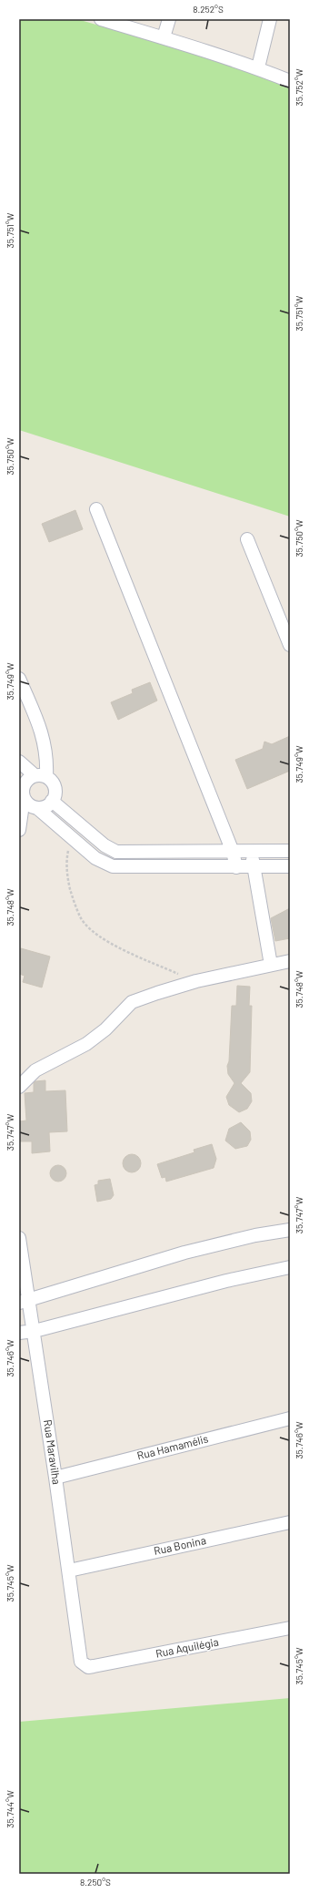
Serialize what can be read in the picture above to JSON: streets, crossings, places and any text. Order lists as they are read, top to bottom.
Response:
{
  "streets": {
    "street": [
      "Rua Hamamélis",
      "Rua Maravilha",
      "Rua Bonina",
      "Rua Aquilégia"
    ]
  },
  "crossings": [
    ["Rua Hamamélis", "Rua Maravilha"],
    ["Rua Maravilha", "Rua Bonina"],
    ["Rua Maravilha", "Rua Aquilégia"]
  ],
  "coordinates": [
    "8.252°S",
    "35.752°W",
    "35.751°W",
    "35.750°W",
    "35.749°W",
    "35.748°W",
    "35.747°W",
    "35.746°W",
    "35.745°W",
    "35.744°W",
    "8.250°S"
  ]
}
